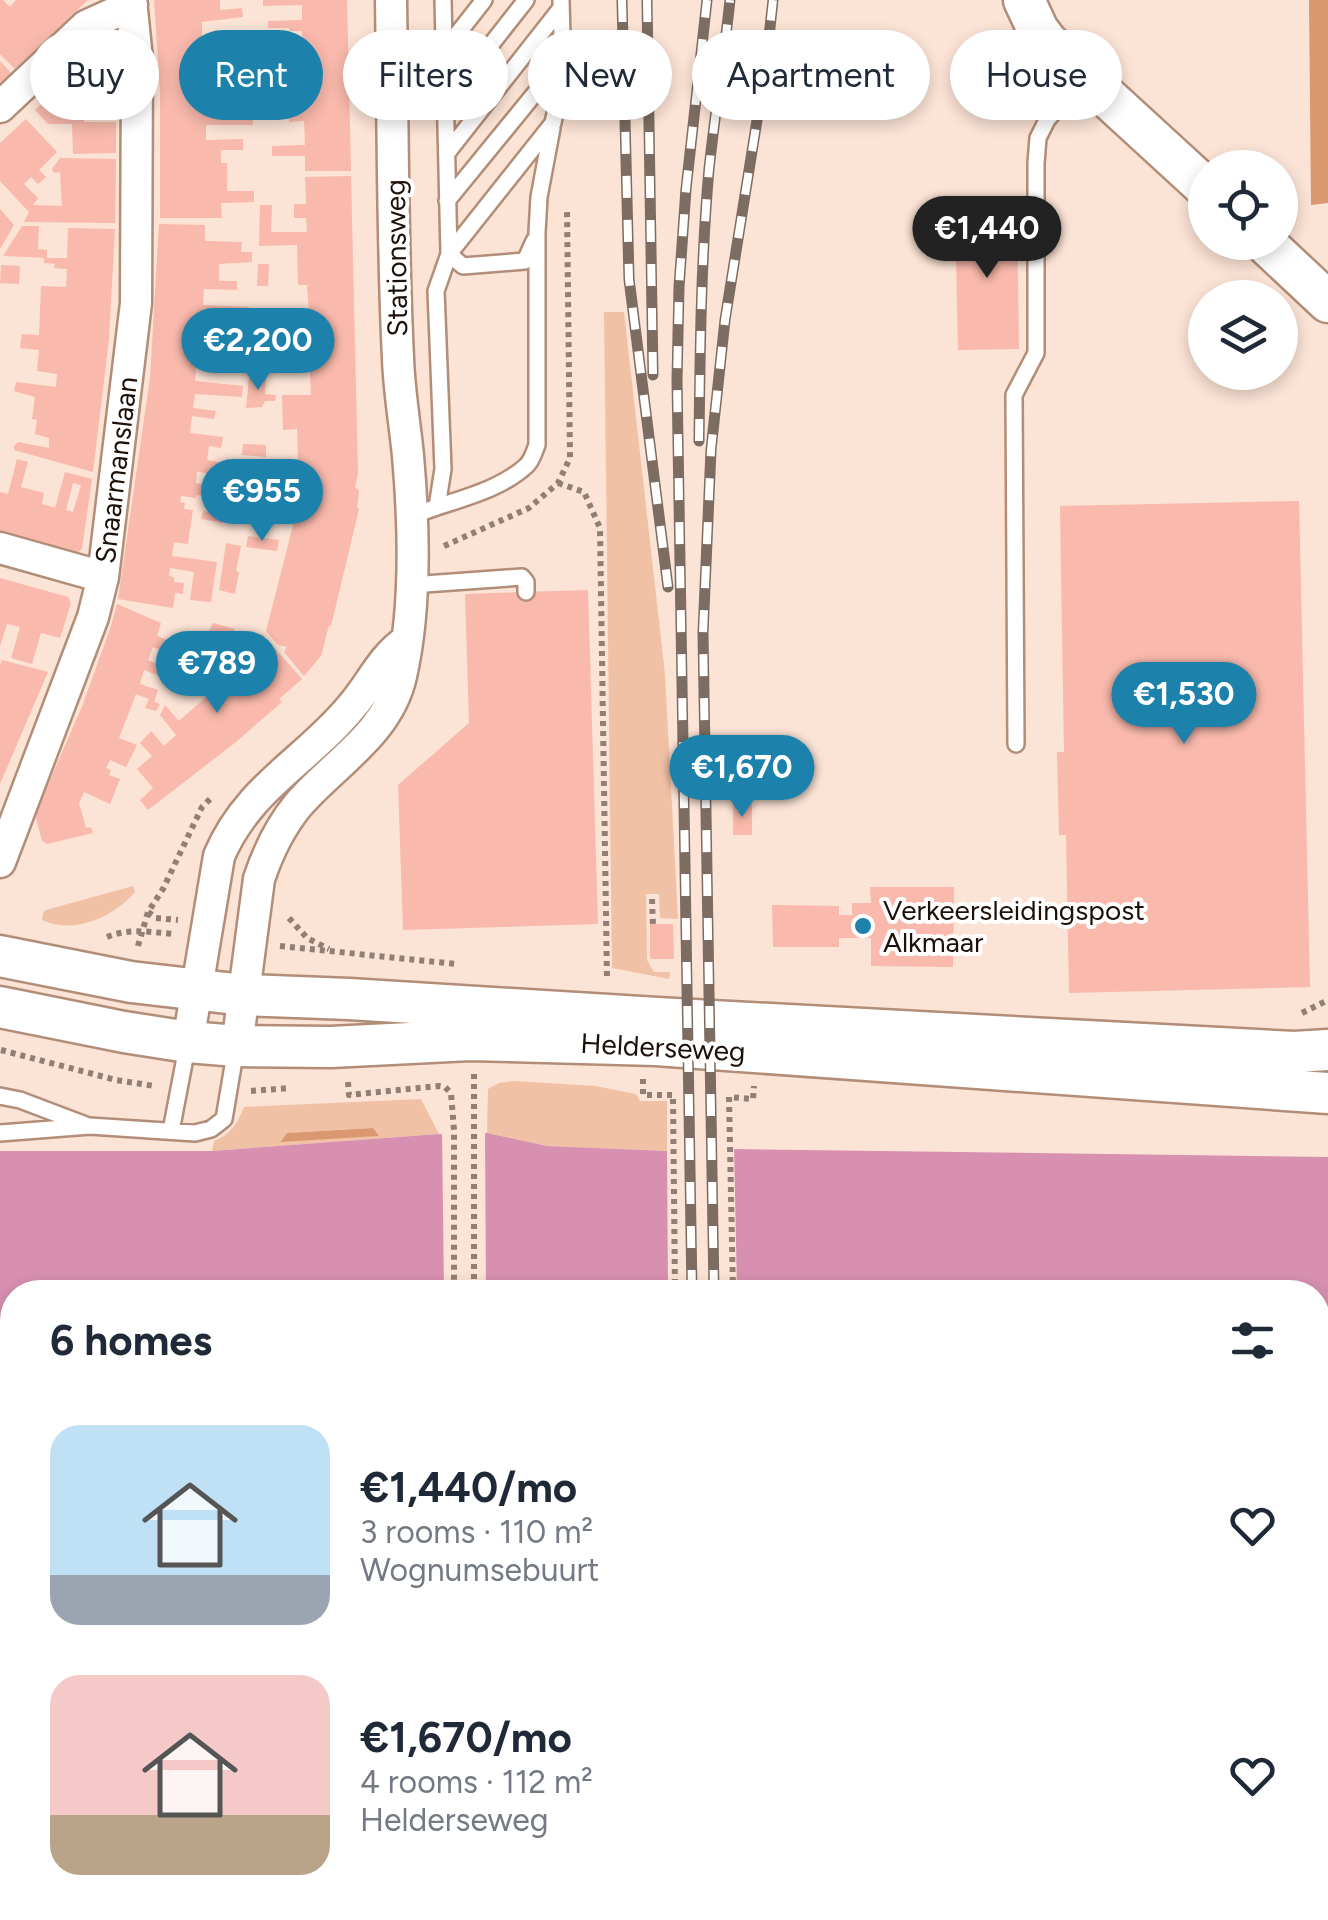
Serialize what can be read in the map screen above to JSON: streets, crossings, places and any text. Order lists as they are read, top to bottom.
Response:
{
  "streets": {
    "main road": ["Helderseweg"],
    "street": ["Stationsweg", "Snaarmanslaan"]
  },
  "crossings": [
    ["Stationsweg", "Helderseweg"]
  ],
  "places": ["Verkeersleidingspost Alkmaar"],
  "page": {
    "chip": [
      "Buy",
      "Rent",
      "Filters",
      "New",
      "Apartment",
      "House"
    ],
    "price": [
      "€1,440",
      "€2,200",
      "€955",
      "€789",
      "€1,530",
      "€1,670"
    ],
    "heading": "6 homes",
    "list": [
      {
        "name": "€1,440/mo",
        "note": "3 rooms · 110 m² · Wognumsebuurt"
      },
      {
        "name": "€1,670/mo",
        "note": "4 rooms · 112 m² · Helderseweg"
      }
    ]
  }
}
